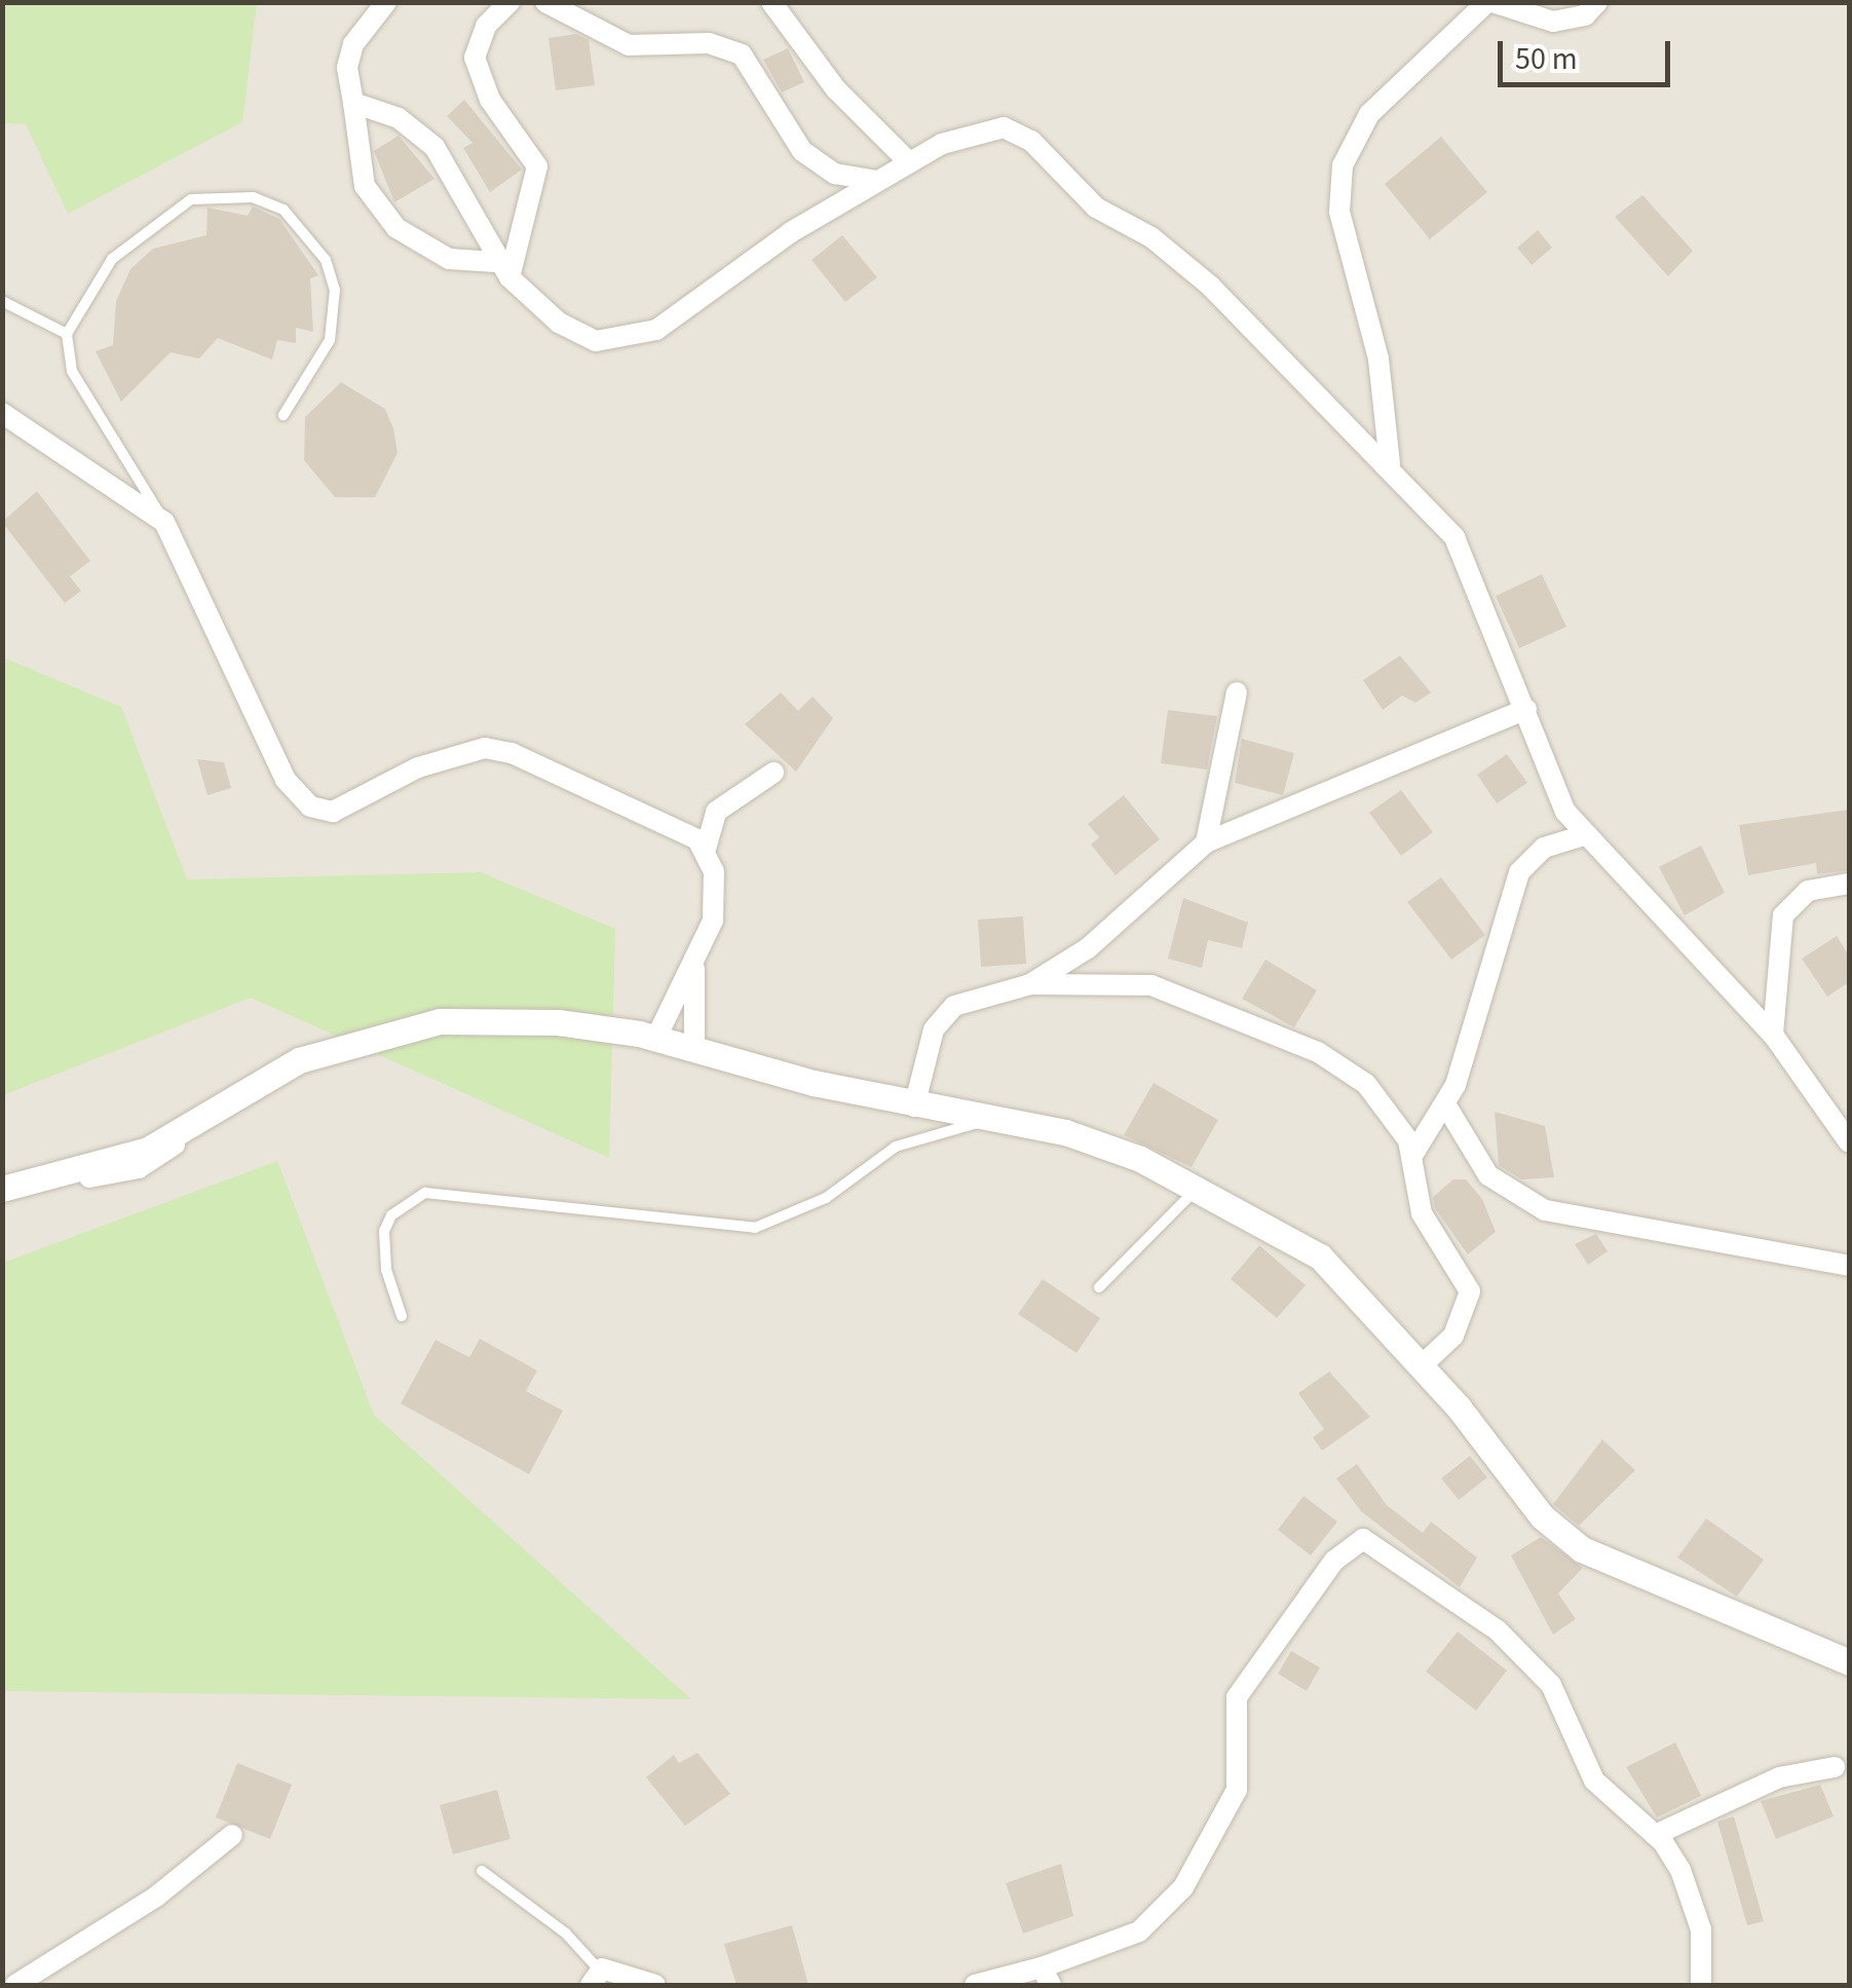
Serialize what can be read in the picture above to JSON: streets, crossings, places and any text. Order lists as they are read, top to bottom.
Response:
{
  "scale_bar": "50 m"
}
